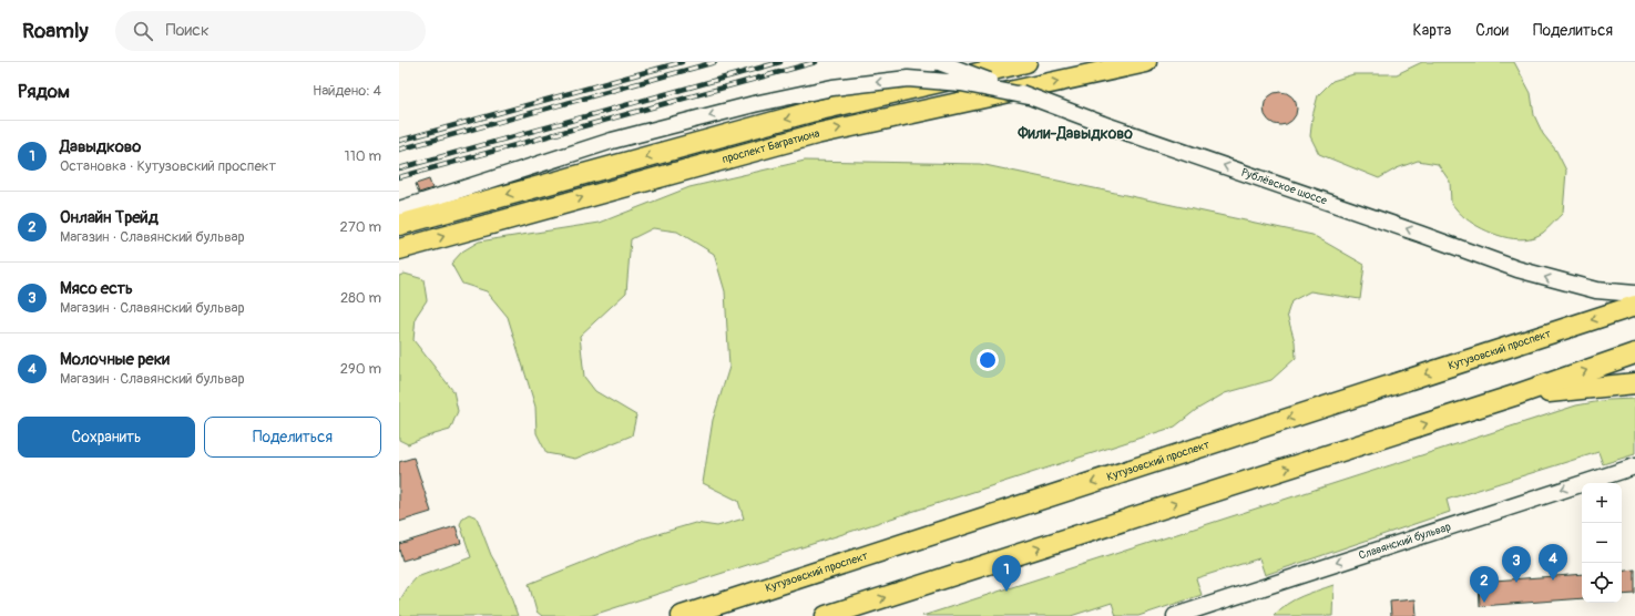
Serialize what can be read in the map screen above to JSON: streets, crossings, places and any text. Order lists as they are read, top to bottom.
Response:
{
  "streets": {
    "main road": ["проспект Багратиона", "Кутузовский проспект"],
    "street": ["Рублёвское шоссе", "Славянский бульвар"]
  },
  "one_way": ["Рублёвское шоссе", "Славянский бульвар"],
  "districts": ["Фили-Давыдково"],
  "page": {
    "header": "Roamly",
    "search": "Поиск",
    "nav": ["Карта", "Слои", "Поделиться"],
    "heading": ["Рядом", "Найдено: 4"],
    "list": [
      {
        "mark": "1",
        "name": "Давыдково",
        "note": "Остановка · Кутузовский проспект",
        "value": "110 m"
      },
      {
        "mark": "2",
        "name": "Онлайн Трейд",
        "note": "Магазин · Славянский бульвар",
        "value": "270 m"
      },
      {
        "mark": "3",
        "name": "Мясо есть",
        "note": "Магазин · Славянский бульвар",
        "value": "280 m"
      },
      {
        "mark": "4",
        "name": "Молочные реки",
        "note": "Магазин · Славянский бульвар",
        "value": "290 m"
      }
    ],
    "buttons": ["Сохранить", "Поделиться"],
    "map_buttons": ["+", "−"],
    "pins": [
      "4",
      "3",
      "1",
      "2"
    ]
  }
}
